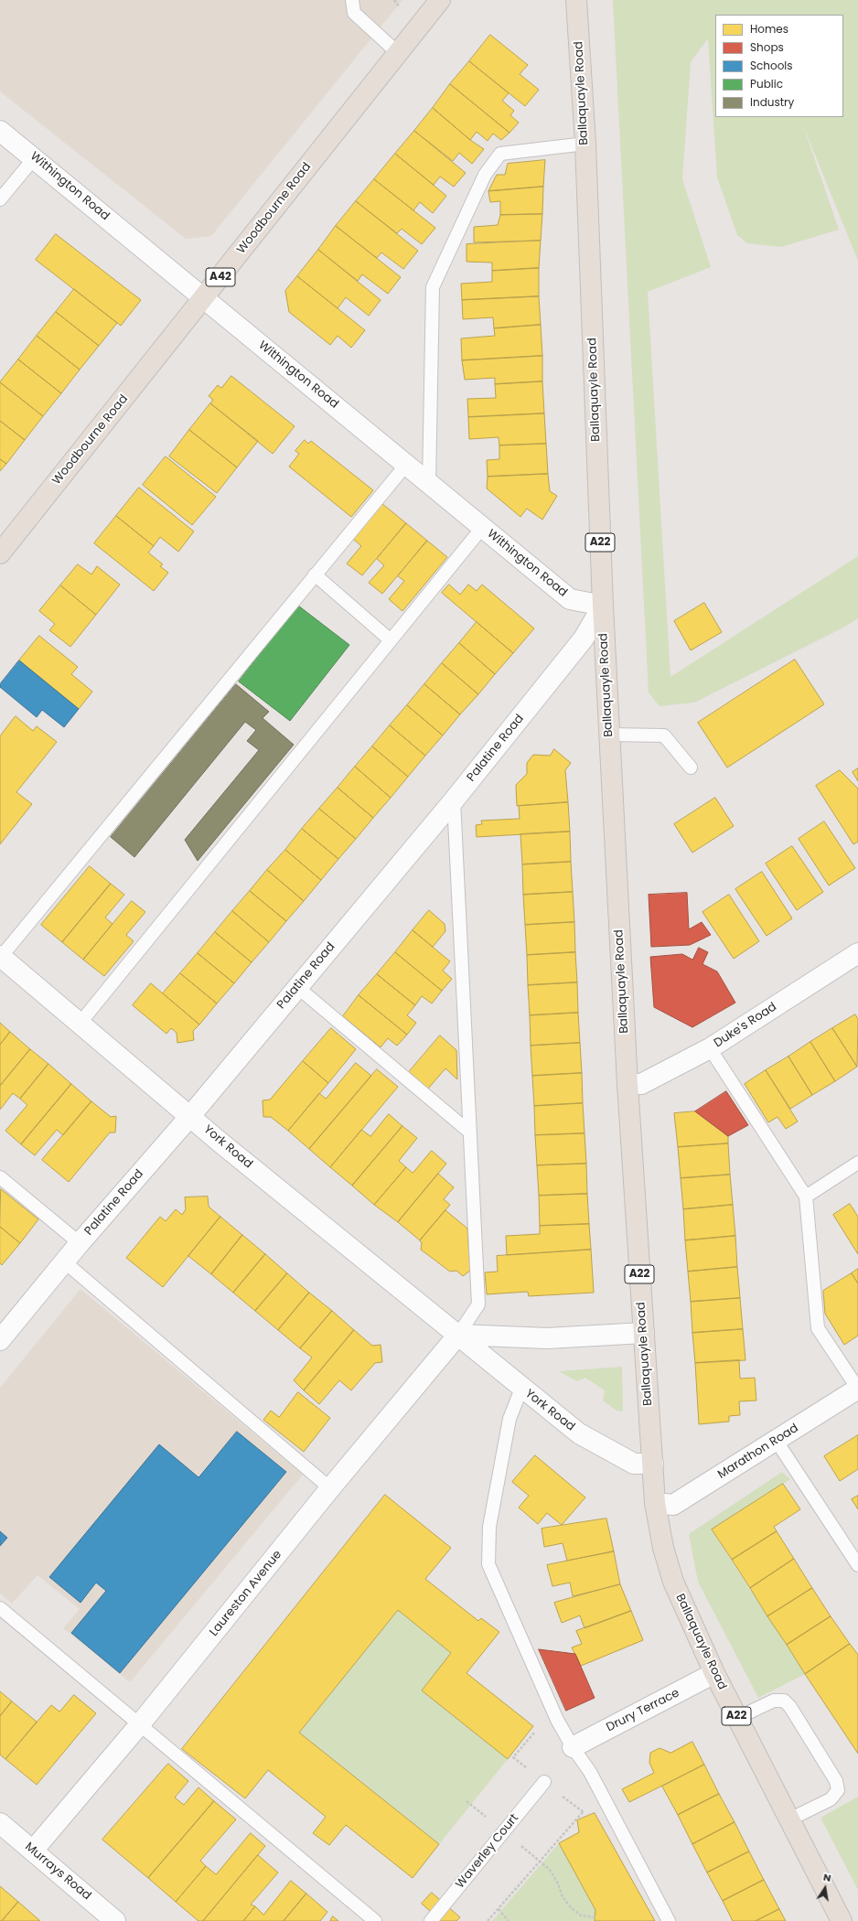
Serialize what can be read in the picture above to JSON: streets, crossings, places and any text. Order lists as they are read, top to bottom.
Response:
{
  "streets": {
    "main road": [
      "Ballaquayle Road",
      "Woodbourne Road",
      "A42",
      "A22"
    ],
    "street": [
      "Withington Road",
      "Palatine Road",
      "Duke's Road",
      "York Road",
      "Marathon Road",
      "Laureston Avenue",
      "Drury Terrace",
      "Murrays Road"
    ],
    "lane": ["Waverley Court"]
  },
  "crossings": [
    ["Ballaquayle Road", "Withington Road"],
    ["Ballaquayle Road", "Palatine Road"],
    ["Ballaquayle Road", "Duke's Road"],
    ["Ballaquayle Road", "York Road"],
    ["Ballaquayle Road", "Marathon Road"],
    ["Ballaquayle Road", "Drury Terrace"],
    ["Withington Road", "Woodbourne Road"],
    ["Withington Road", "Palatine Road"],
    ["Palatine Road", "York Road"],
    ["York Road", "Laureston Avenue"],
    ["Laureston Avenue", "Murrays Road"]
  ],
  "legend": [
    "Homes",
    "Shops",
    "Schools",
    "Public",
    "Industry"
  ],
  "north": "top"
}
